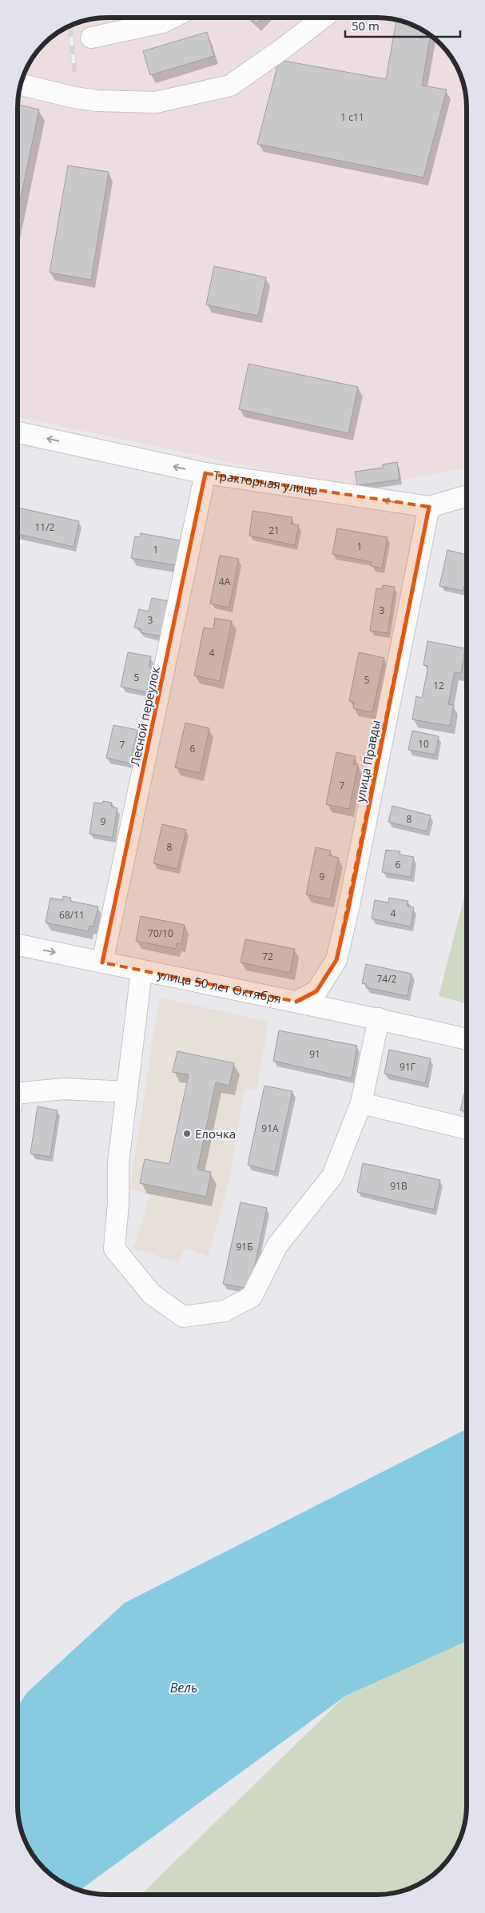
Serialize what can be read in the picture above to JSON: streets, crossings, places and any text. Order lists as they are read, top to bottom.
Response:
{
  "streets": {
    "street": [
      "Тракторная улица",
      "Лесной переулок",
      "улица Правды",
      "улица 50 лет Октября"
    ]
  },
  "crossings": [
    ["Тракторная улица", "Лесной переулок"],
    ["Тракторная улица", "улица Правды"],
    ["Лесной переулок", "улица 50 лет Октября"],
    ["улица Правды", "улица 50 лет Октября"]
  ],
  "one_way": ["Тракторная улица"],
  "water": ["Вель"],
  "places": ["Елочка"],
  "house_numbers": [
    "1 с11",
    "11/2",
    "21",
    "1",
    "1",
    "4А",
    "3",
    "3",
    "4",
    "5",
    "5",
    "12",
    "10",
    "7",
    "6",
    "7",
    "8",
    "9",
    "8",
    "6",
    "9",
    "4",
    "68/11",
    "70/10",
    "72",
    "74/2",
    "91",
    "91Г",
    "91А",
    "91В",
    "91Б"
  ],
  "scale_bar": "50 m"
}
